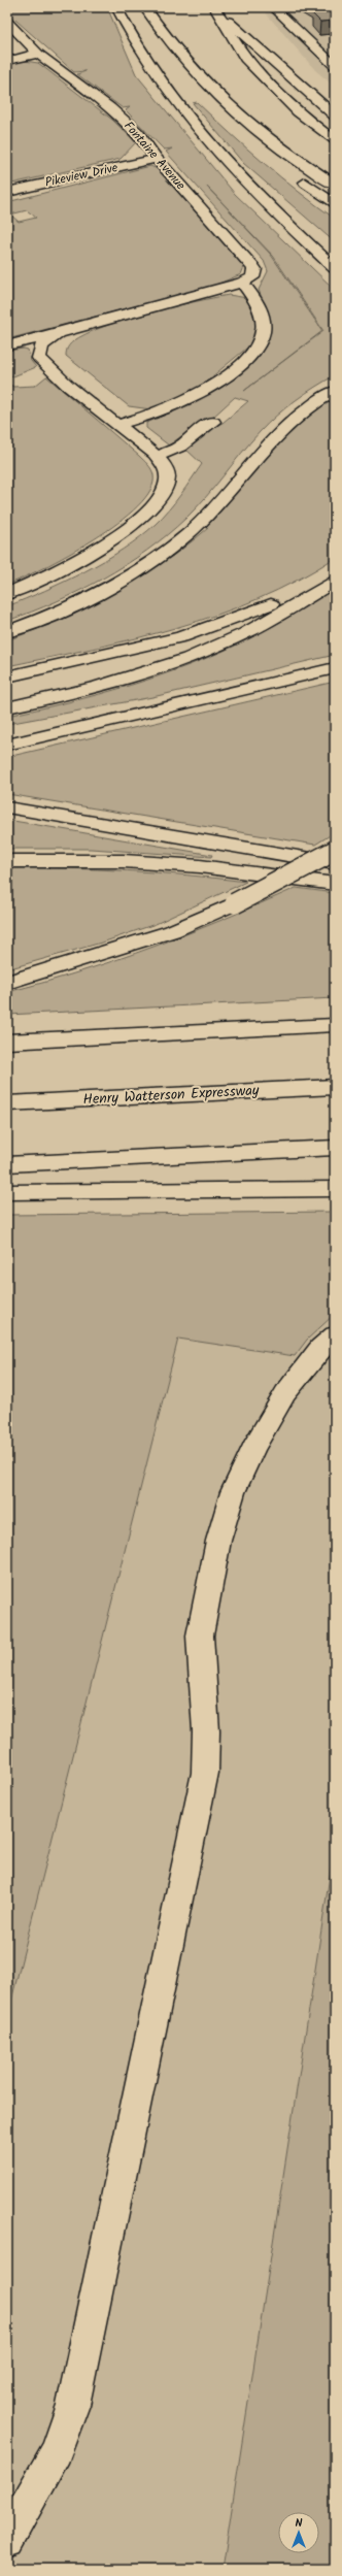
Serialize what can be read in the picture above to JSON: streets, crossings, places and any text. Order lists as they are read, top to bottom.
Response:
{
  "streets": {
    "main road": ["Fontaine Avenue", "Pikeview Drive", "Henry Watterson Expressway"]
  },
  "crossings": [
    ["Fontaine Avenue", "Pikeview Drive"]
  ],
  "north": "top"
}
